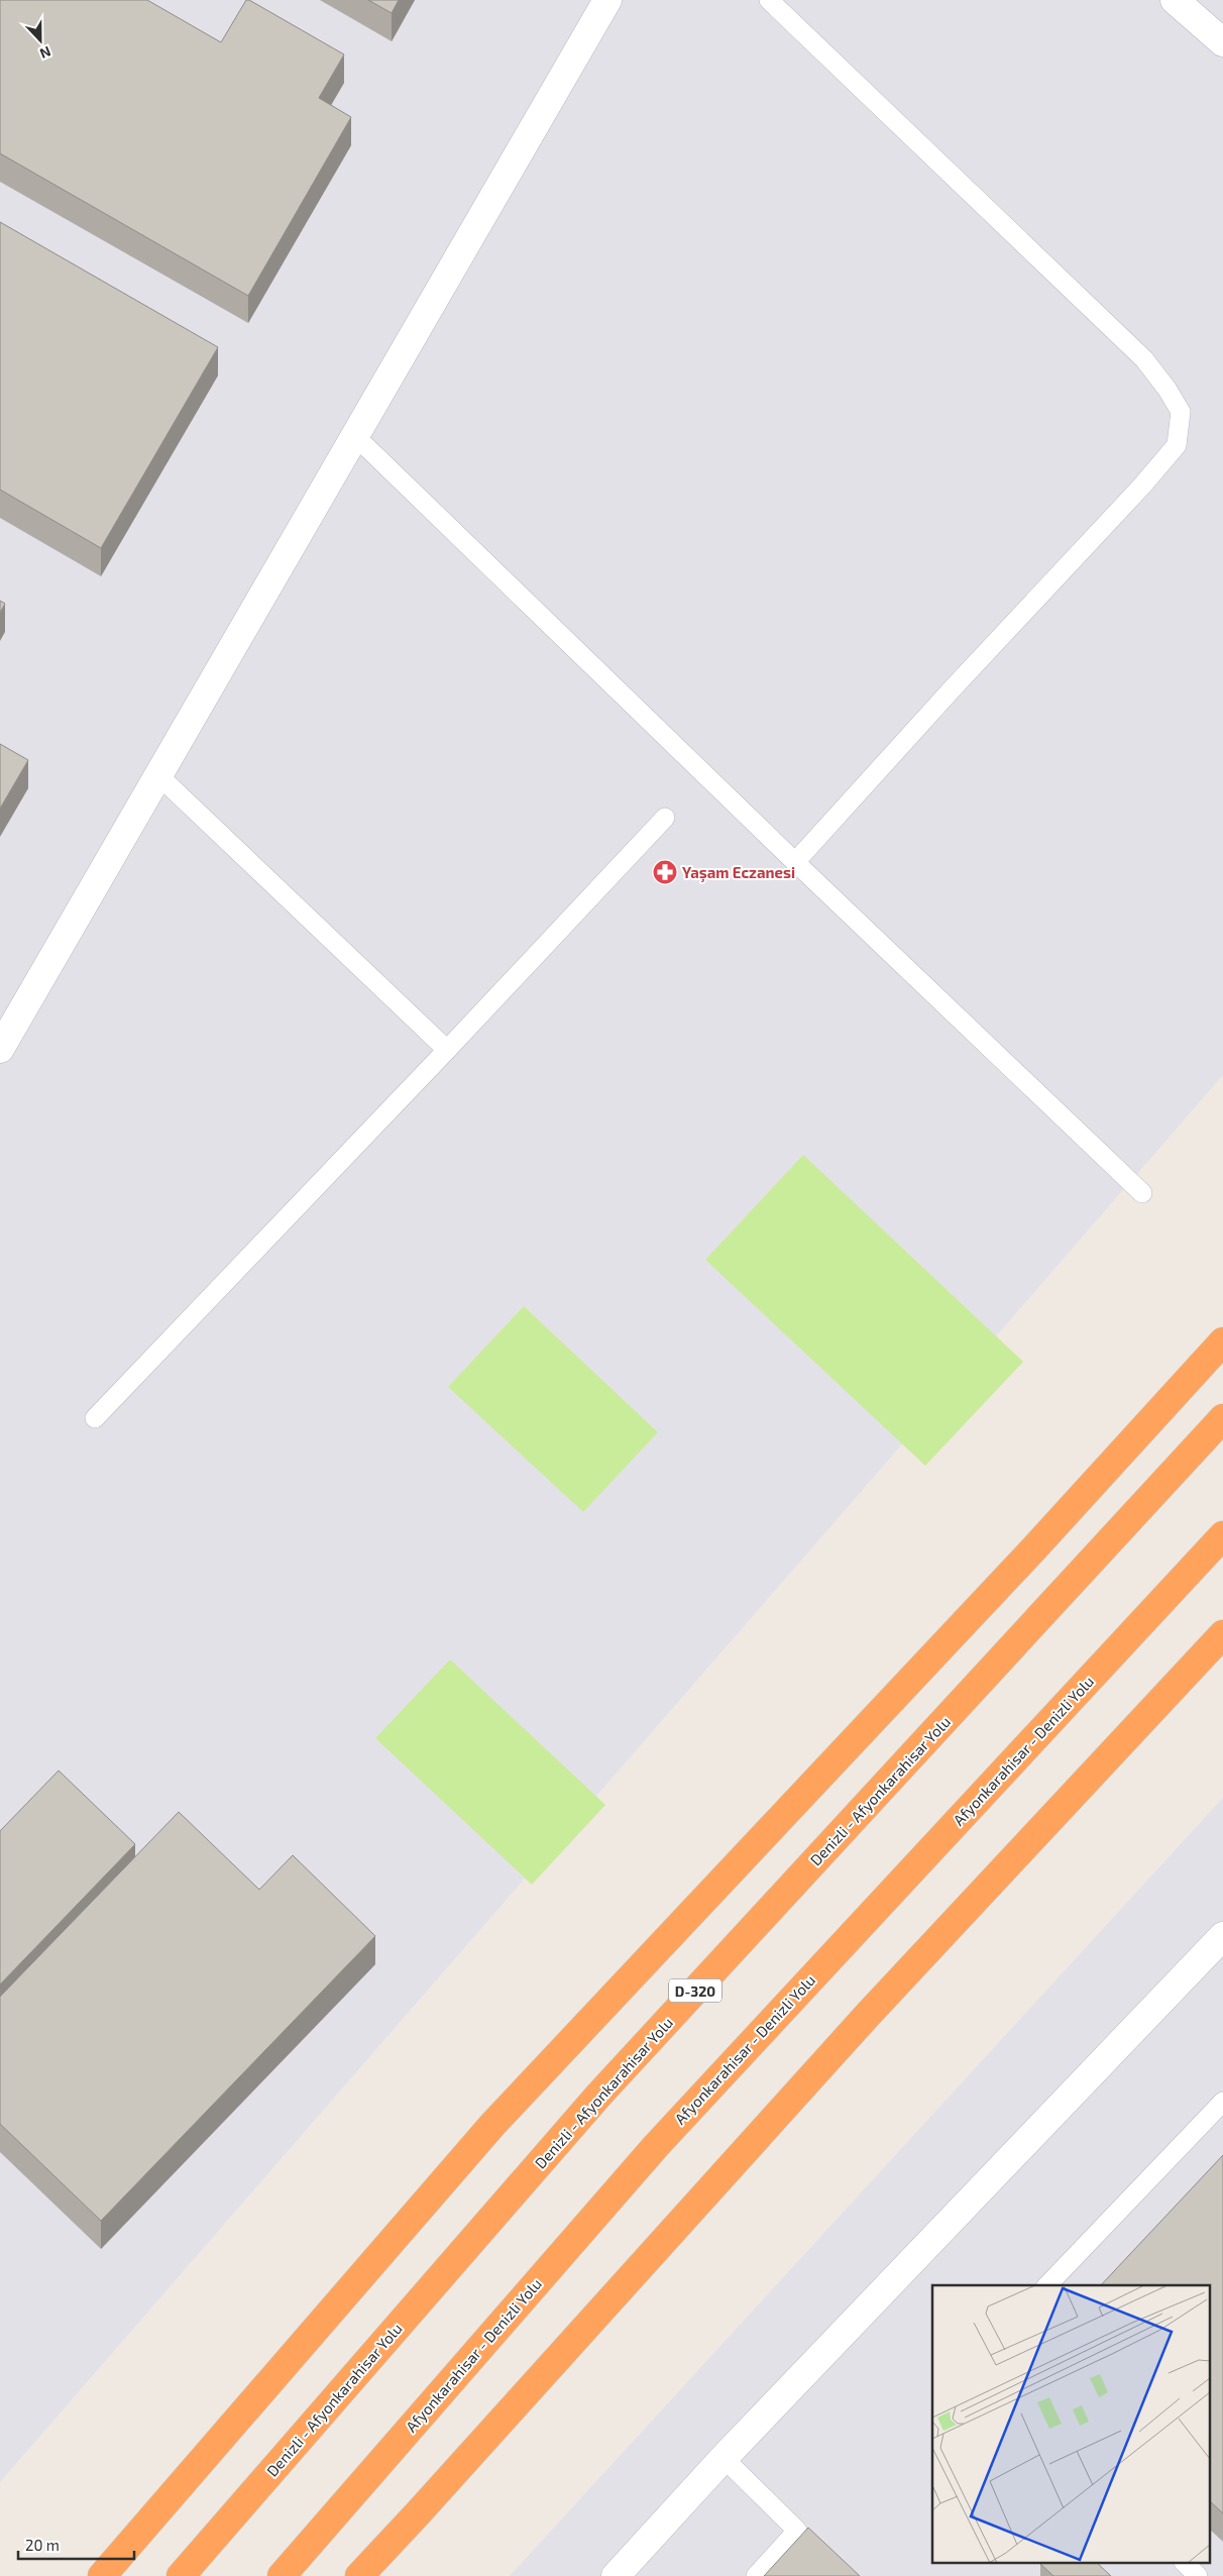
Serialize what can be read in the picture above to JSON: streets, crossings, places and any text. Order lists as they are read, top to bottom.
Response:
{
  "streets": {
    "highway": ["Afyonkarahisar - Denizli Yolu", "Denizli - Afyonkarahisar Yolu", "D-320"]
  },
  "places": {
    "pharmacy": ["Yaşam Eczanesi"]
  },
  "scale_bar": "20 m",
  "north": "bottom"
}
